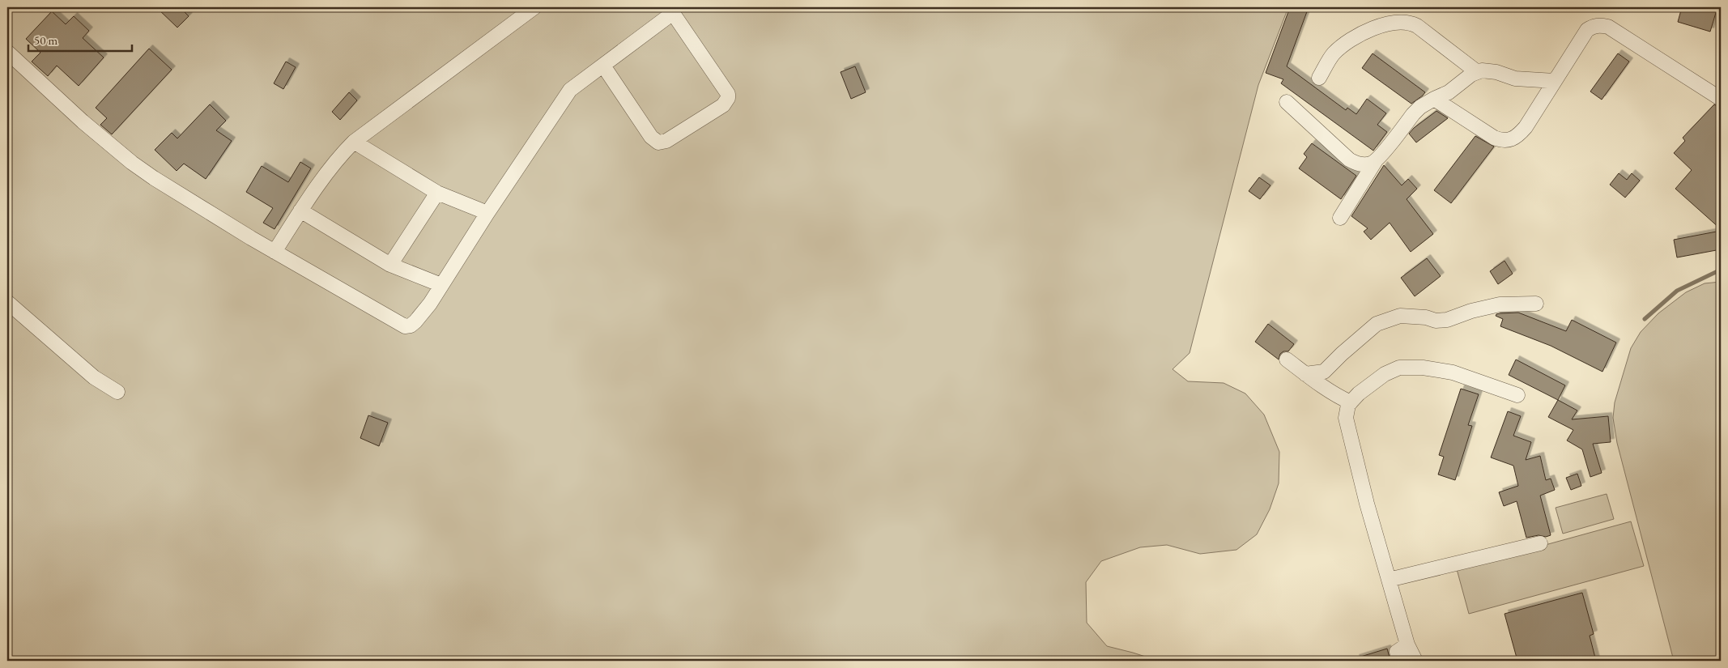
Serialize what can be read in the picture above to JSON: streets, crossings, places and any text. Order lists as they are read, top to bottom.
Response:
{
  "scale_bar": "50 m"
}
